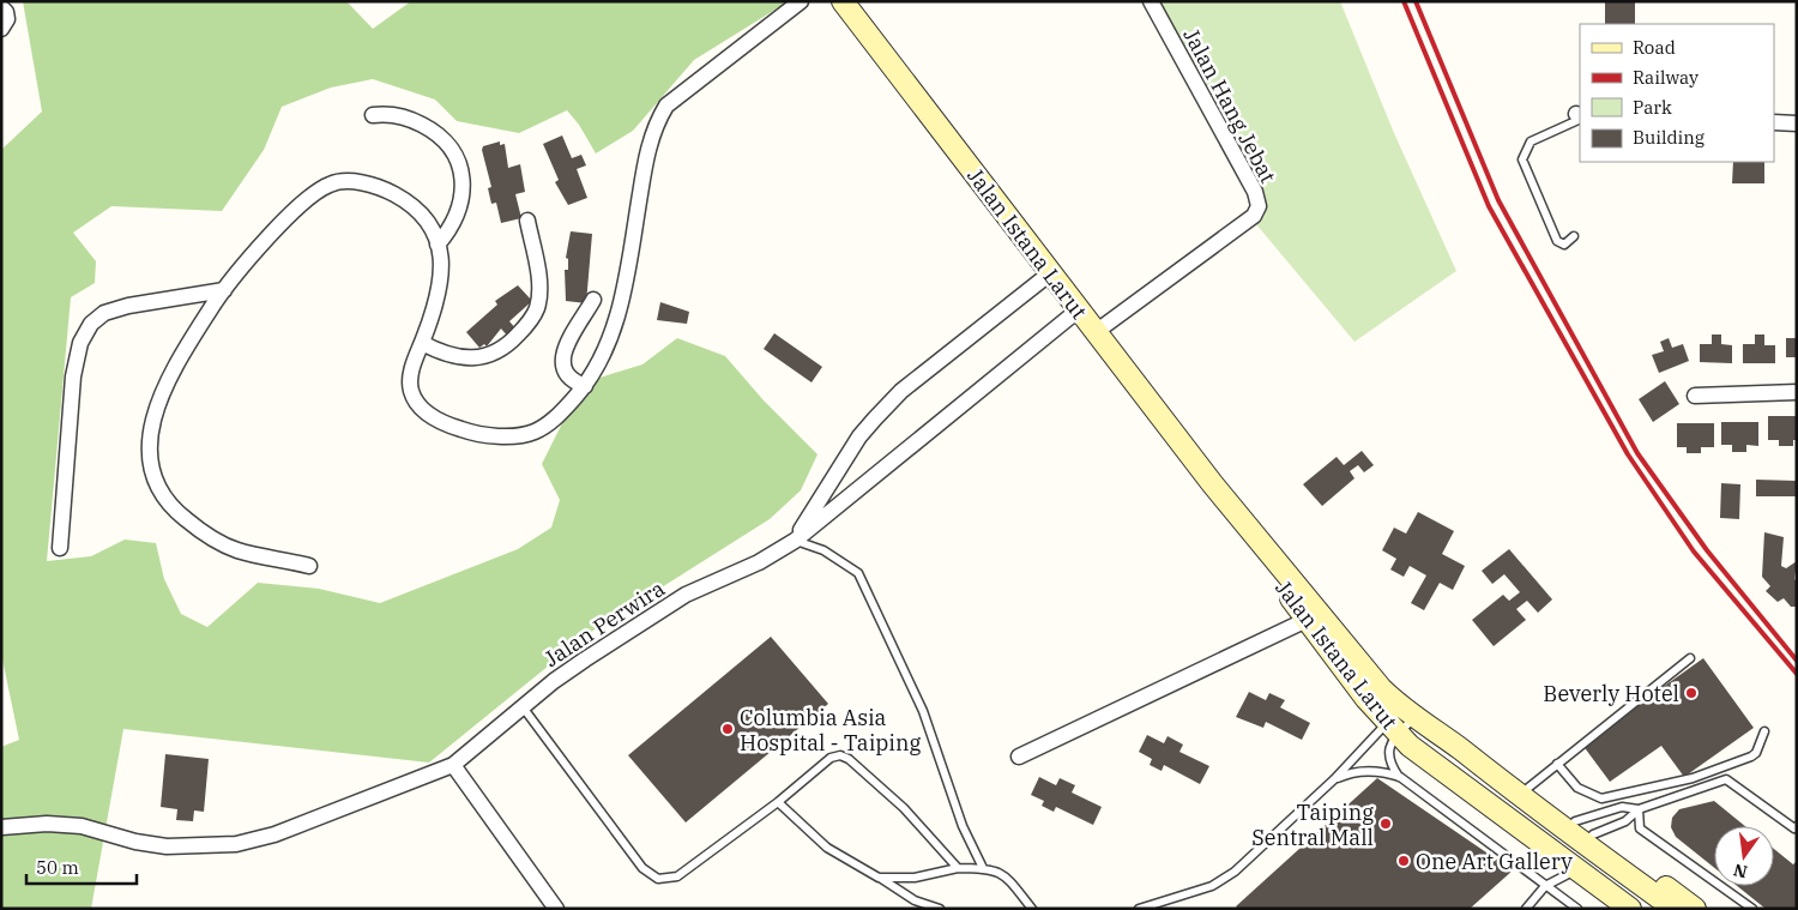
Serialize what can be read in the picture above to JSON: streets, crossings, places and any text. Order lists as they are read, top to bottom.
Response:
{
  "streets": {
    "main road": ["Jalan Istana Larut"],
    "street": ["Jalan Hang Jebat", "Jalan Perwira"]
  },
  "crossings": [
    ["Jalan Hang Jebat", "Jalan Istana Larut"],
    ["Jalan Istana Larut", "Jalan Perwira"]
  ],
  "places": [
    "Beverly Hotel",
    "Columbia Asia Hospital - Taiping",
    "Taiping Sentral Mall",
    "One Art Gallery"
  ],
  "legend": [
    "Road",
    "Railway",
    "Park",
    "Building"
  ],
  "scale_bar": "50 m",
  "north": "bottom"
}
